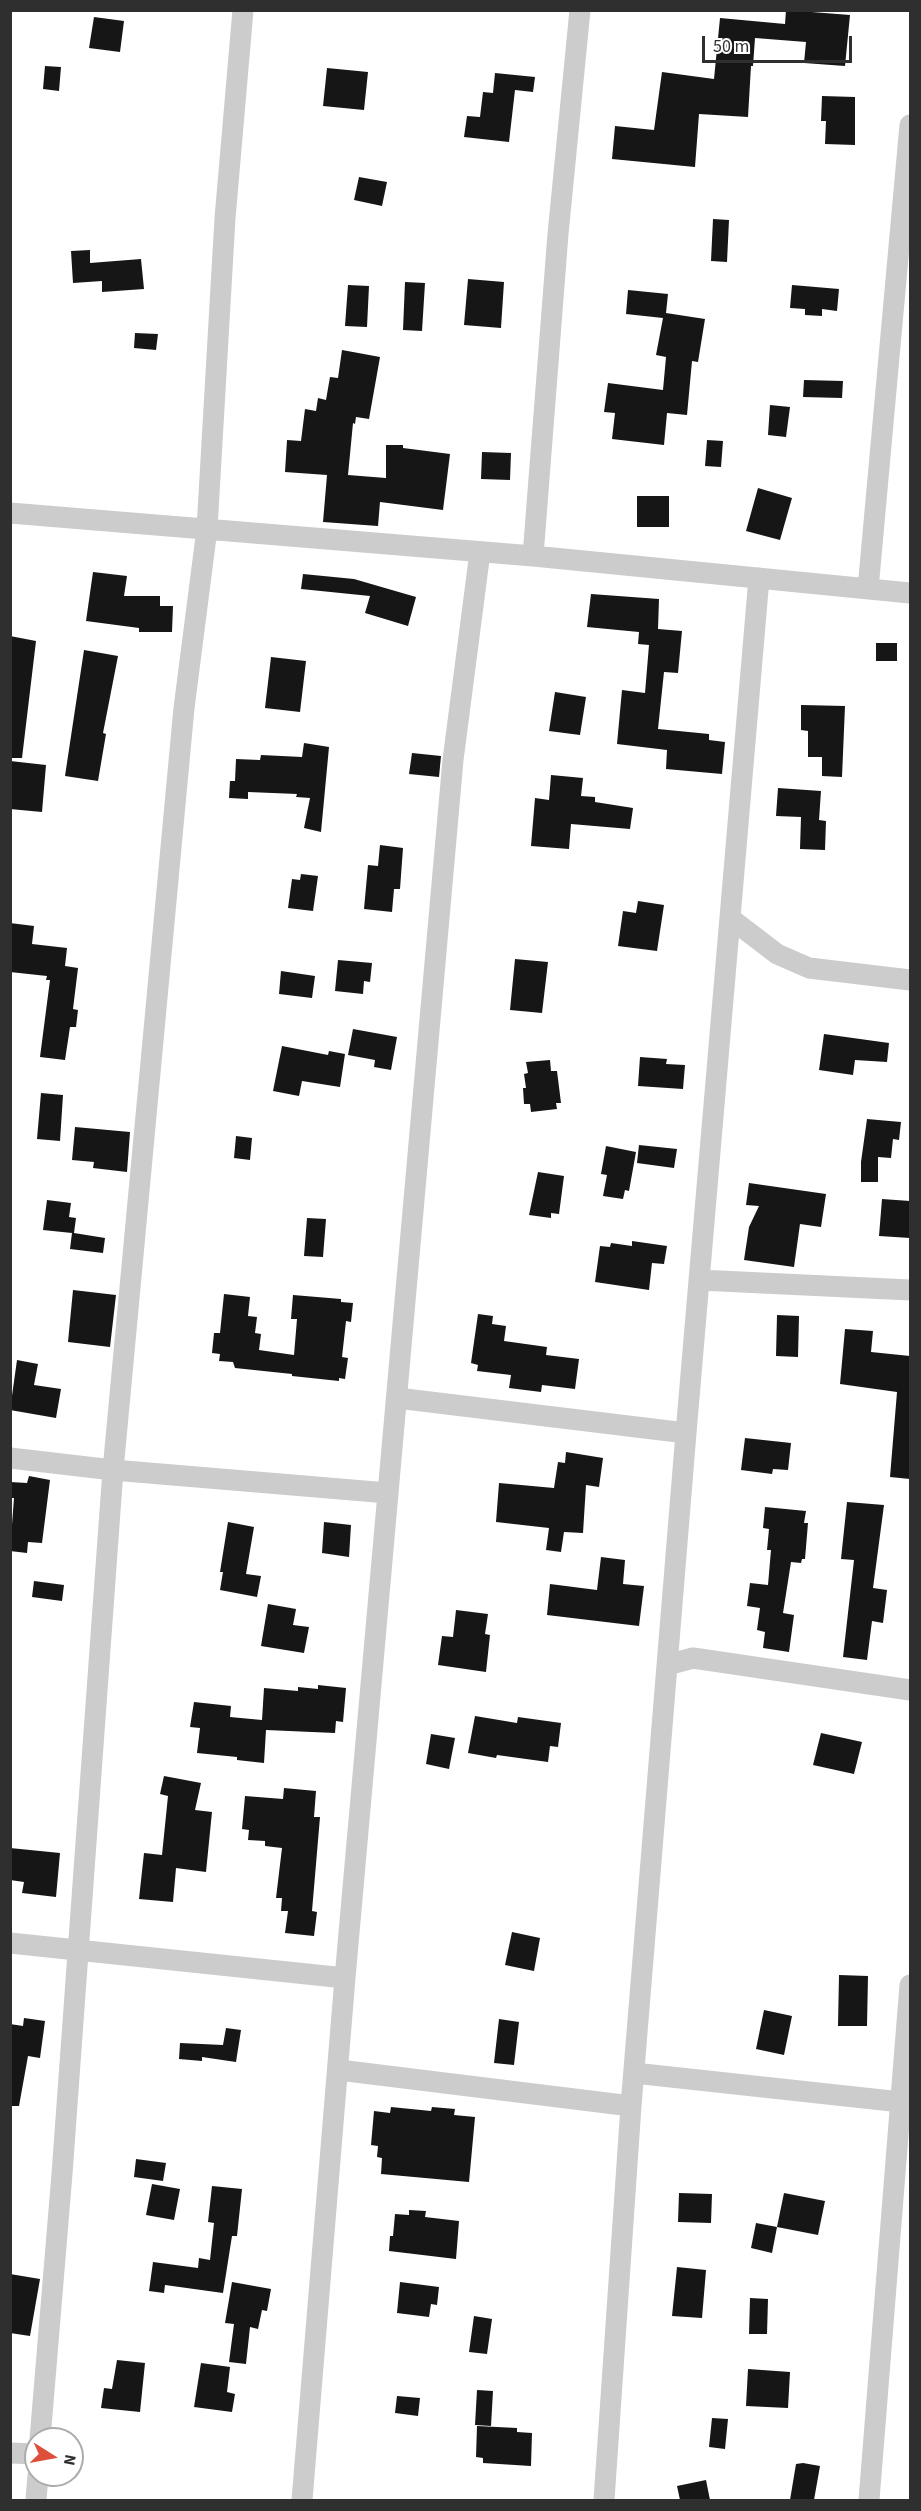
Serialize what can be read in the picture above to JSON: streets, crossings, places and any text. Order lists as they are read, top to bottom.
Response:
{
  "scale_bar": "50 m",
  "north": "right"
}
